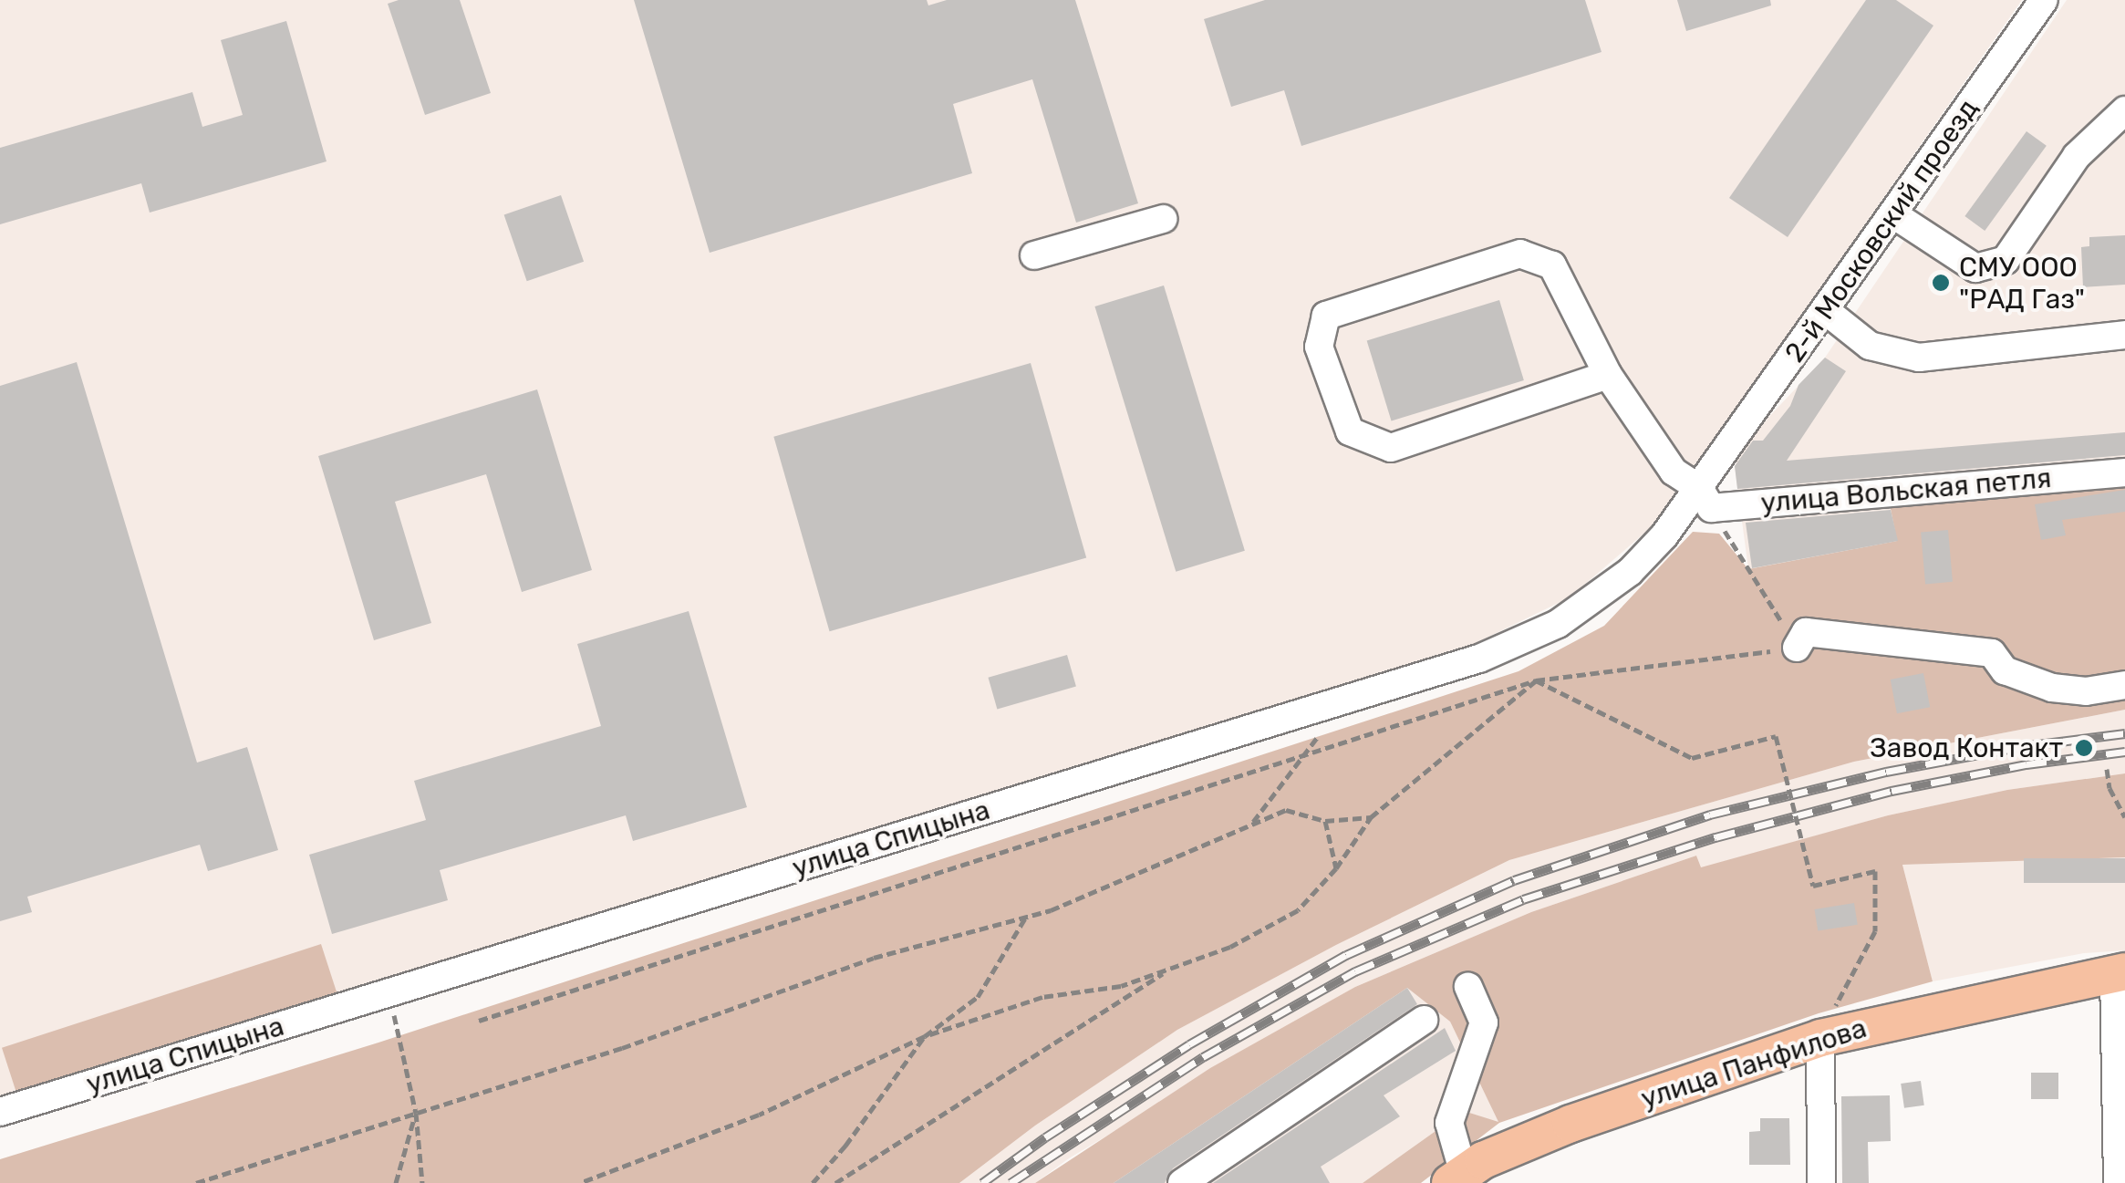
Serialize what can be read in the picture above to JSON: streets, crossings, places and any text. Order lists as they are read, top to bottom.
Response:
{
  "streets": {
    "main road": ["улица Панфилова"],
    "street": ["2-й Московский проезд", "улица Вольская петля", "улица Спицына"]
  },
  "crossings": [
    ["2-й Московский проезд", "улица Спицына"],
    ["улица Вольская петля", "улица Спицына"]
  ],
  "places": ["СМУ ООО \"РАД Газ\"", "Завод Контакт"]
}
